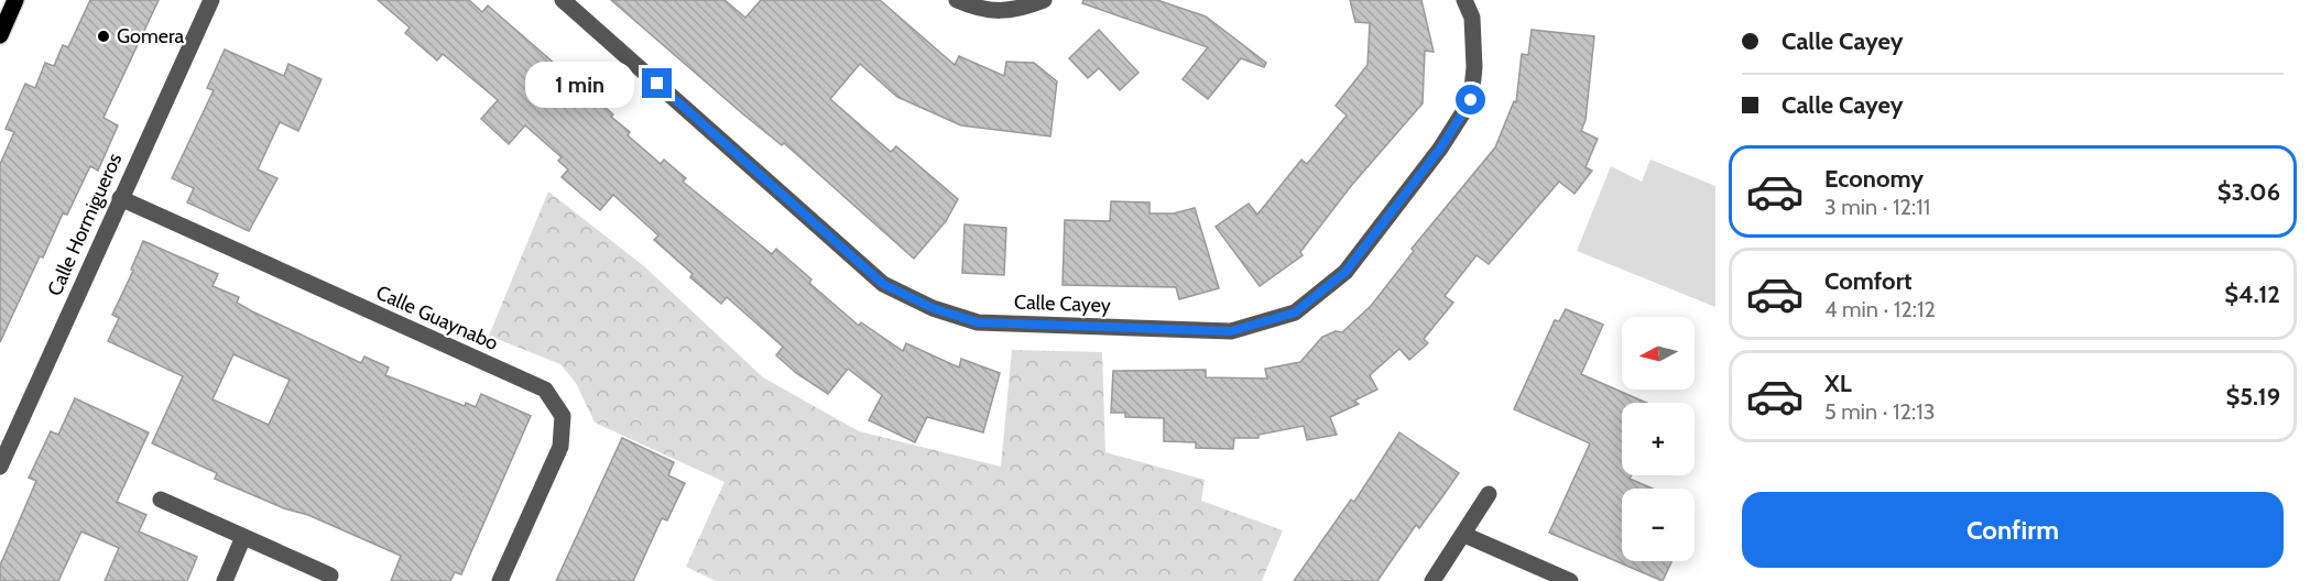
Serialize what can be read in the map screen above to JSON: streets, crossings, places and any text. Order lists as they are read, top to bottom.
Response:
{
  "streets": {
    "street": ["Calle Hormigueros", "Calle Cayey", "Calle Guaynabo"]
  },
  "crossings": [
    ["Calle Hormigueros", "Calle Guaynabo"]
  ],
  "places": ["Gomera"],
  "north": "left",
  "page": {
    "banner": ["Calle Cayey", "Calle Cayey"],
    "bubble": "1 min",
    "list": [
      {
        "name": "Economy",
        "note": "3 min · 12:11",
        "value": "$3.06"
      },
      {
        "name": "Comfort",
        "note": "4 min · 12:12",
        "value": "$4.12"
      },
      {
        "name": "XL",
        "note": "5 min · 12:13",
        "value": "$5.19"
      }
    ],
    "map_buttons": ["+", "−"],
    "buttons": "Confirm"
  }
}
